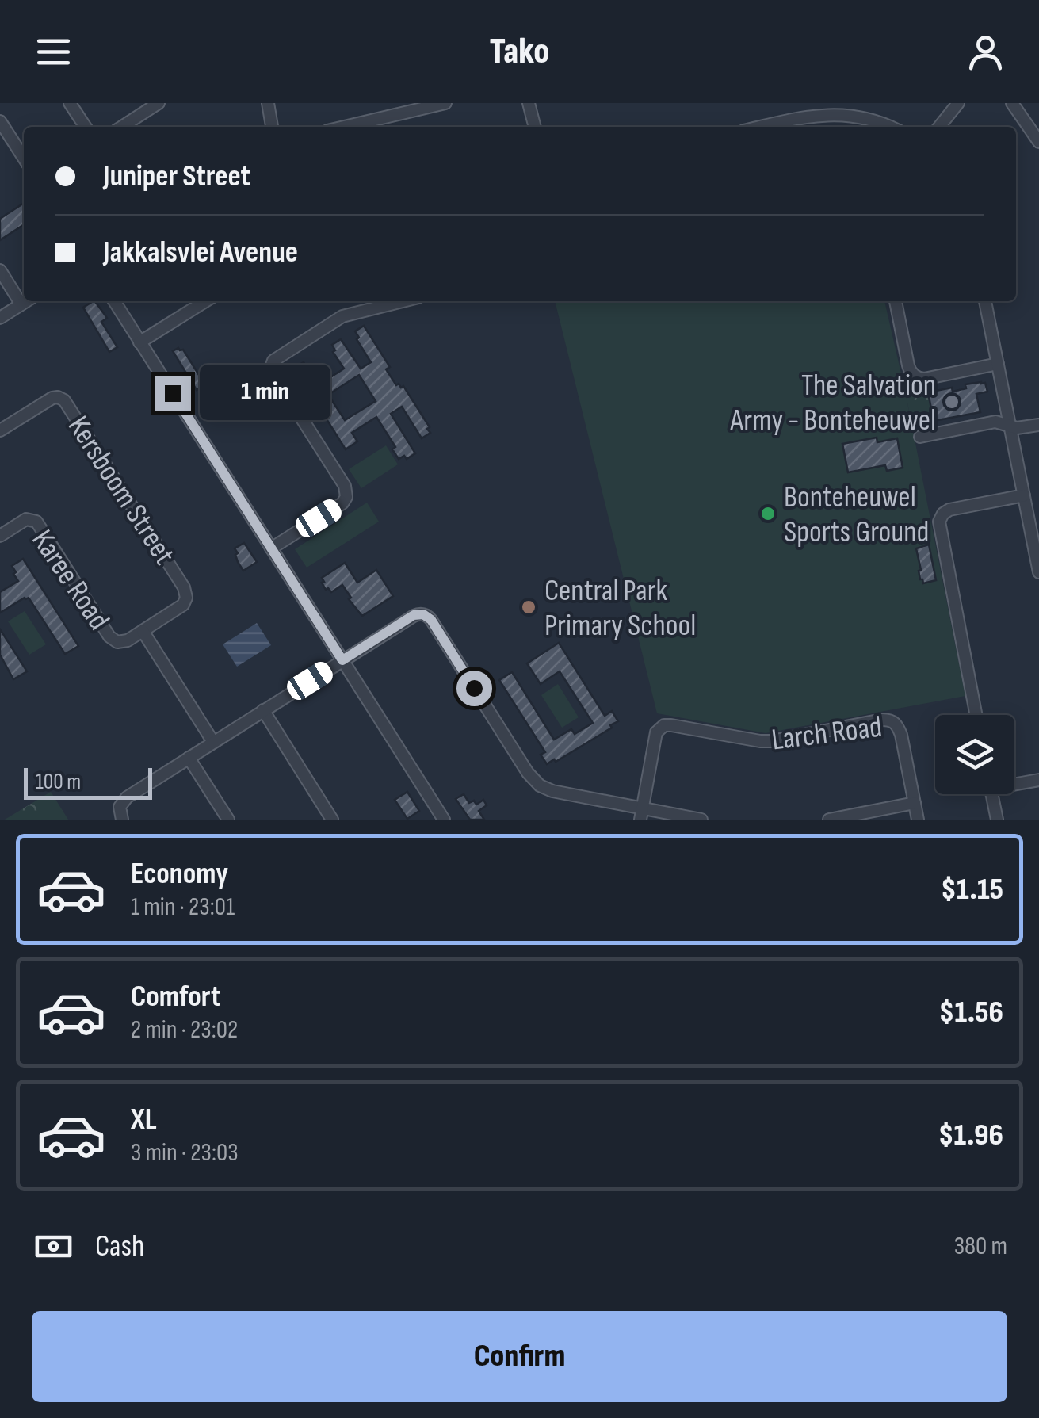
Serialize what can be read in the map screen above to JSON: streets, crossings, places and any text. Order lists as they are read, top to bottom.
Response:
{
  "streets": {
    "street": ["Kersboom Street", "Karee Road", "Larch Road"]
  },
  "crossings": [
    ["Kersboom Street", "Karee Road"]
  ],
  "places": ["The Salvation Army - Bonteheuwel", "Bonteheuwel Sports Ground", "Central Park Primary School"],
  "scale_bar": "100 m",
  "page": {
    "header": "Tako",
    "banner": ["Juniper Street", "Jakkalsvlei Avenue"],
    "bubble": "1 min",
    "scale": "100 m",
    "list": [
      {
        "name": "Economy",
        "note": "1 min · 23:01",
        "value": "$1.15"
      },
      {
        "name": "Comfort",
        "note": "2 min · 23:02",
        "value": "$1.56"
      },
      {
        "name": "XL",
        "note": "3 min · 23:03",
        "value": "$1.96"
      }
    ],
    "pay": ["Cash", "380 m"],
    "buttons": "Confirm"
  }
}
